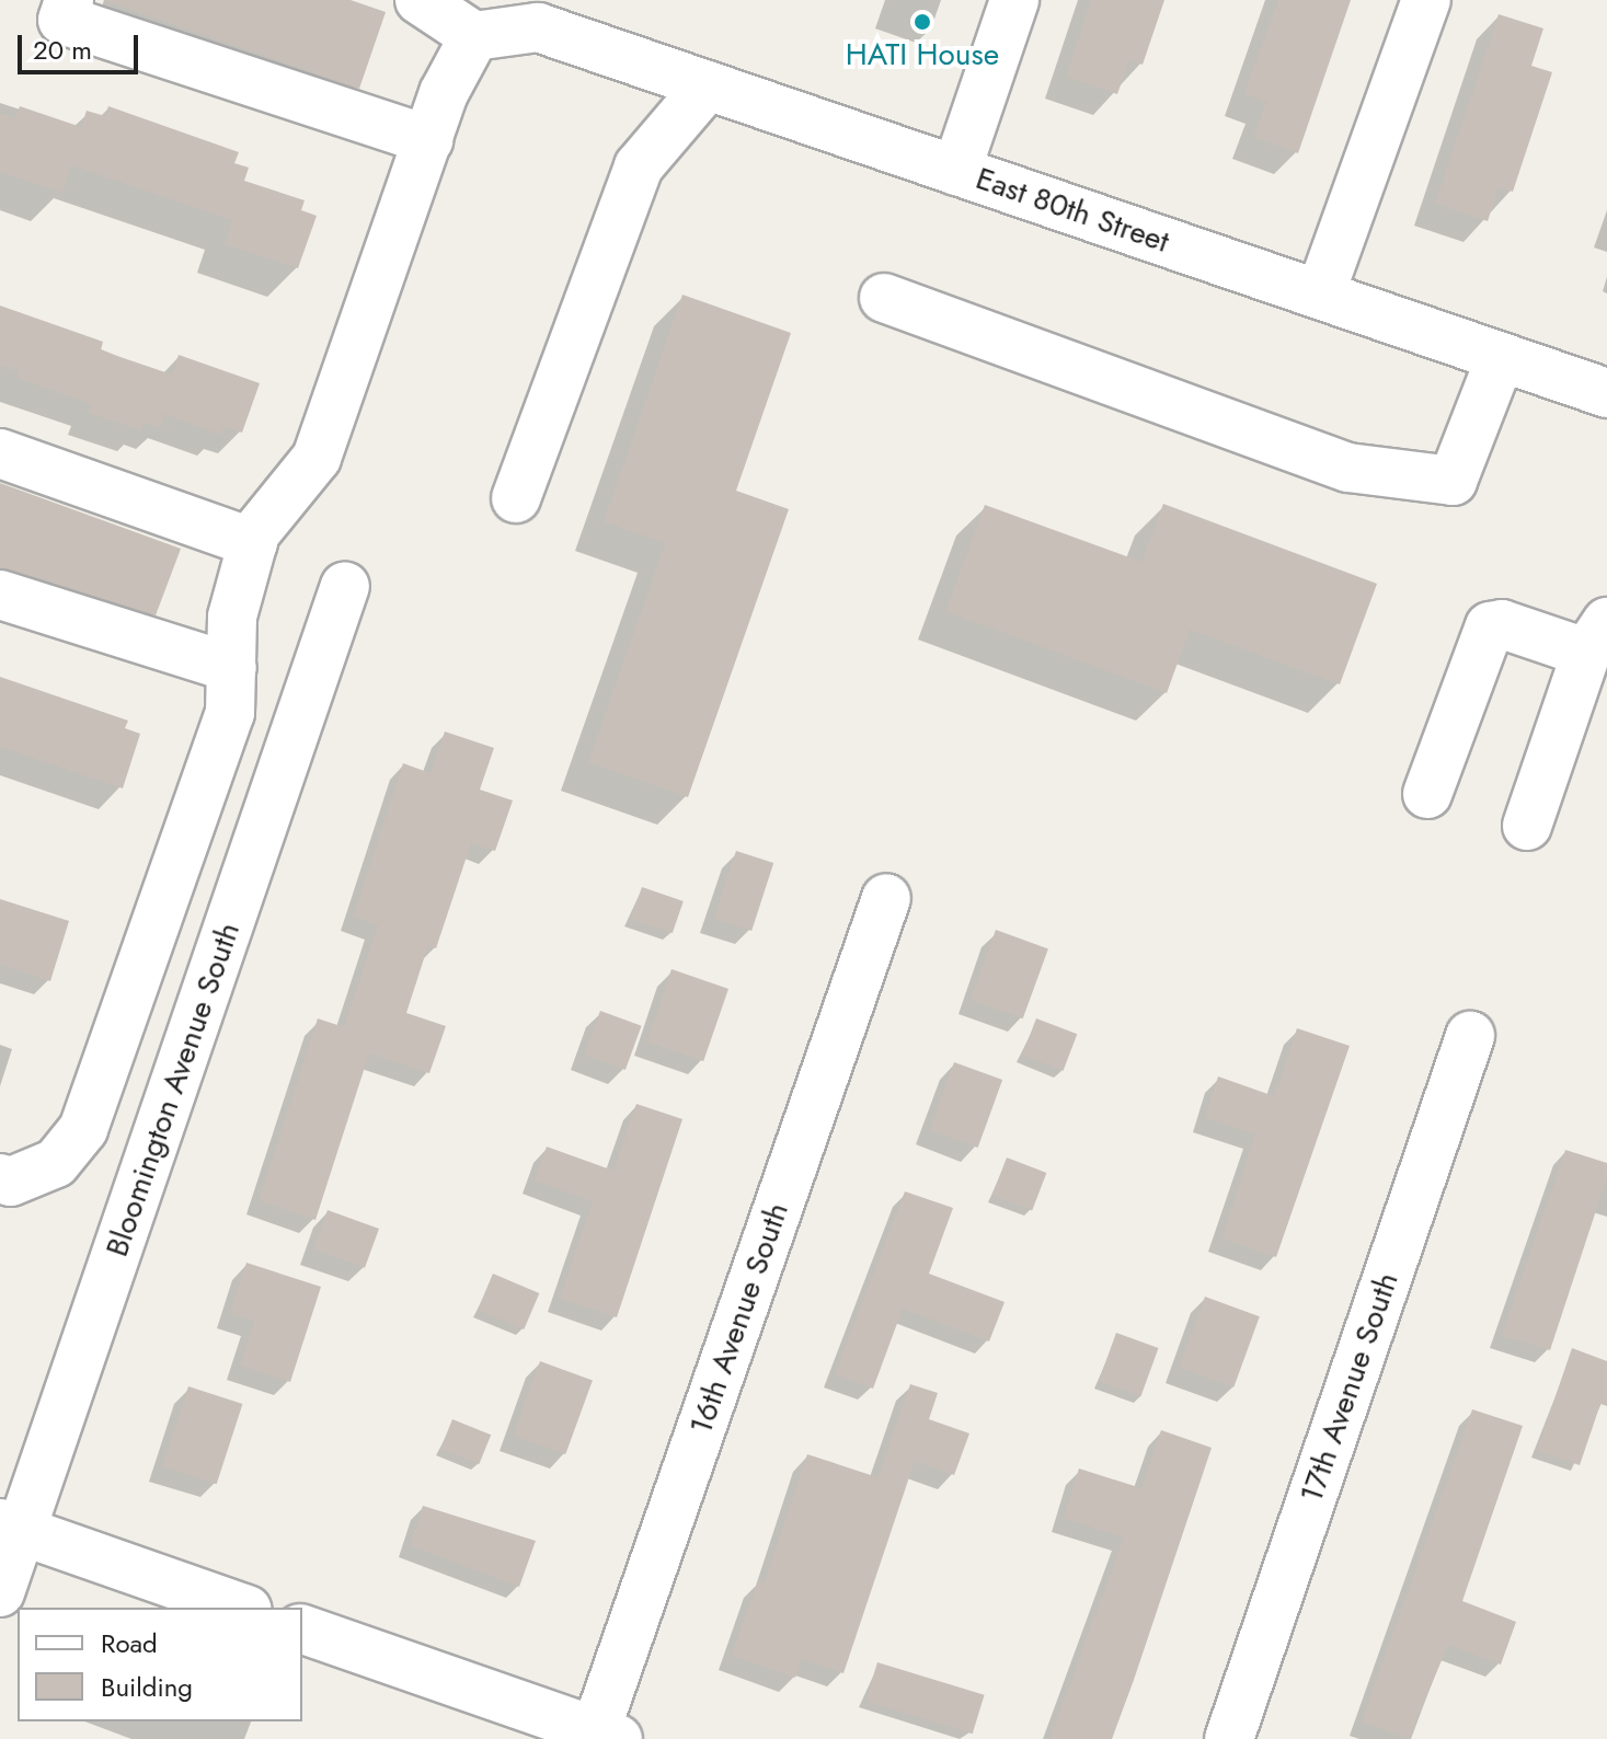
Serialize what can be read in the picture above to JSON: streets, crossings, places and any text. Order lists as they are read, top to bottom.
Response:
{
  "streets": {
    "street": [
      "East 80th Street",
      "Bloomington Avenue South",
      "16th Avenue South",
      "17th Avenue South"
    ]
  },
  "places": ["HATI House"],
  "legend": ["Road", "Building"],
  "scale_bar": "20 m"
}
